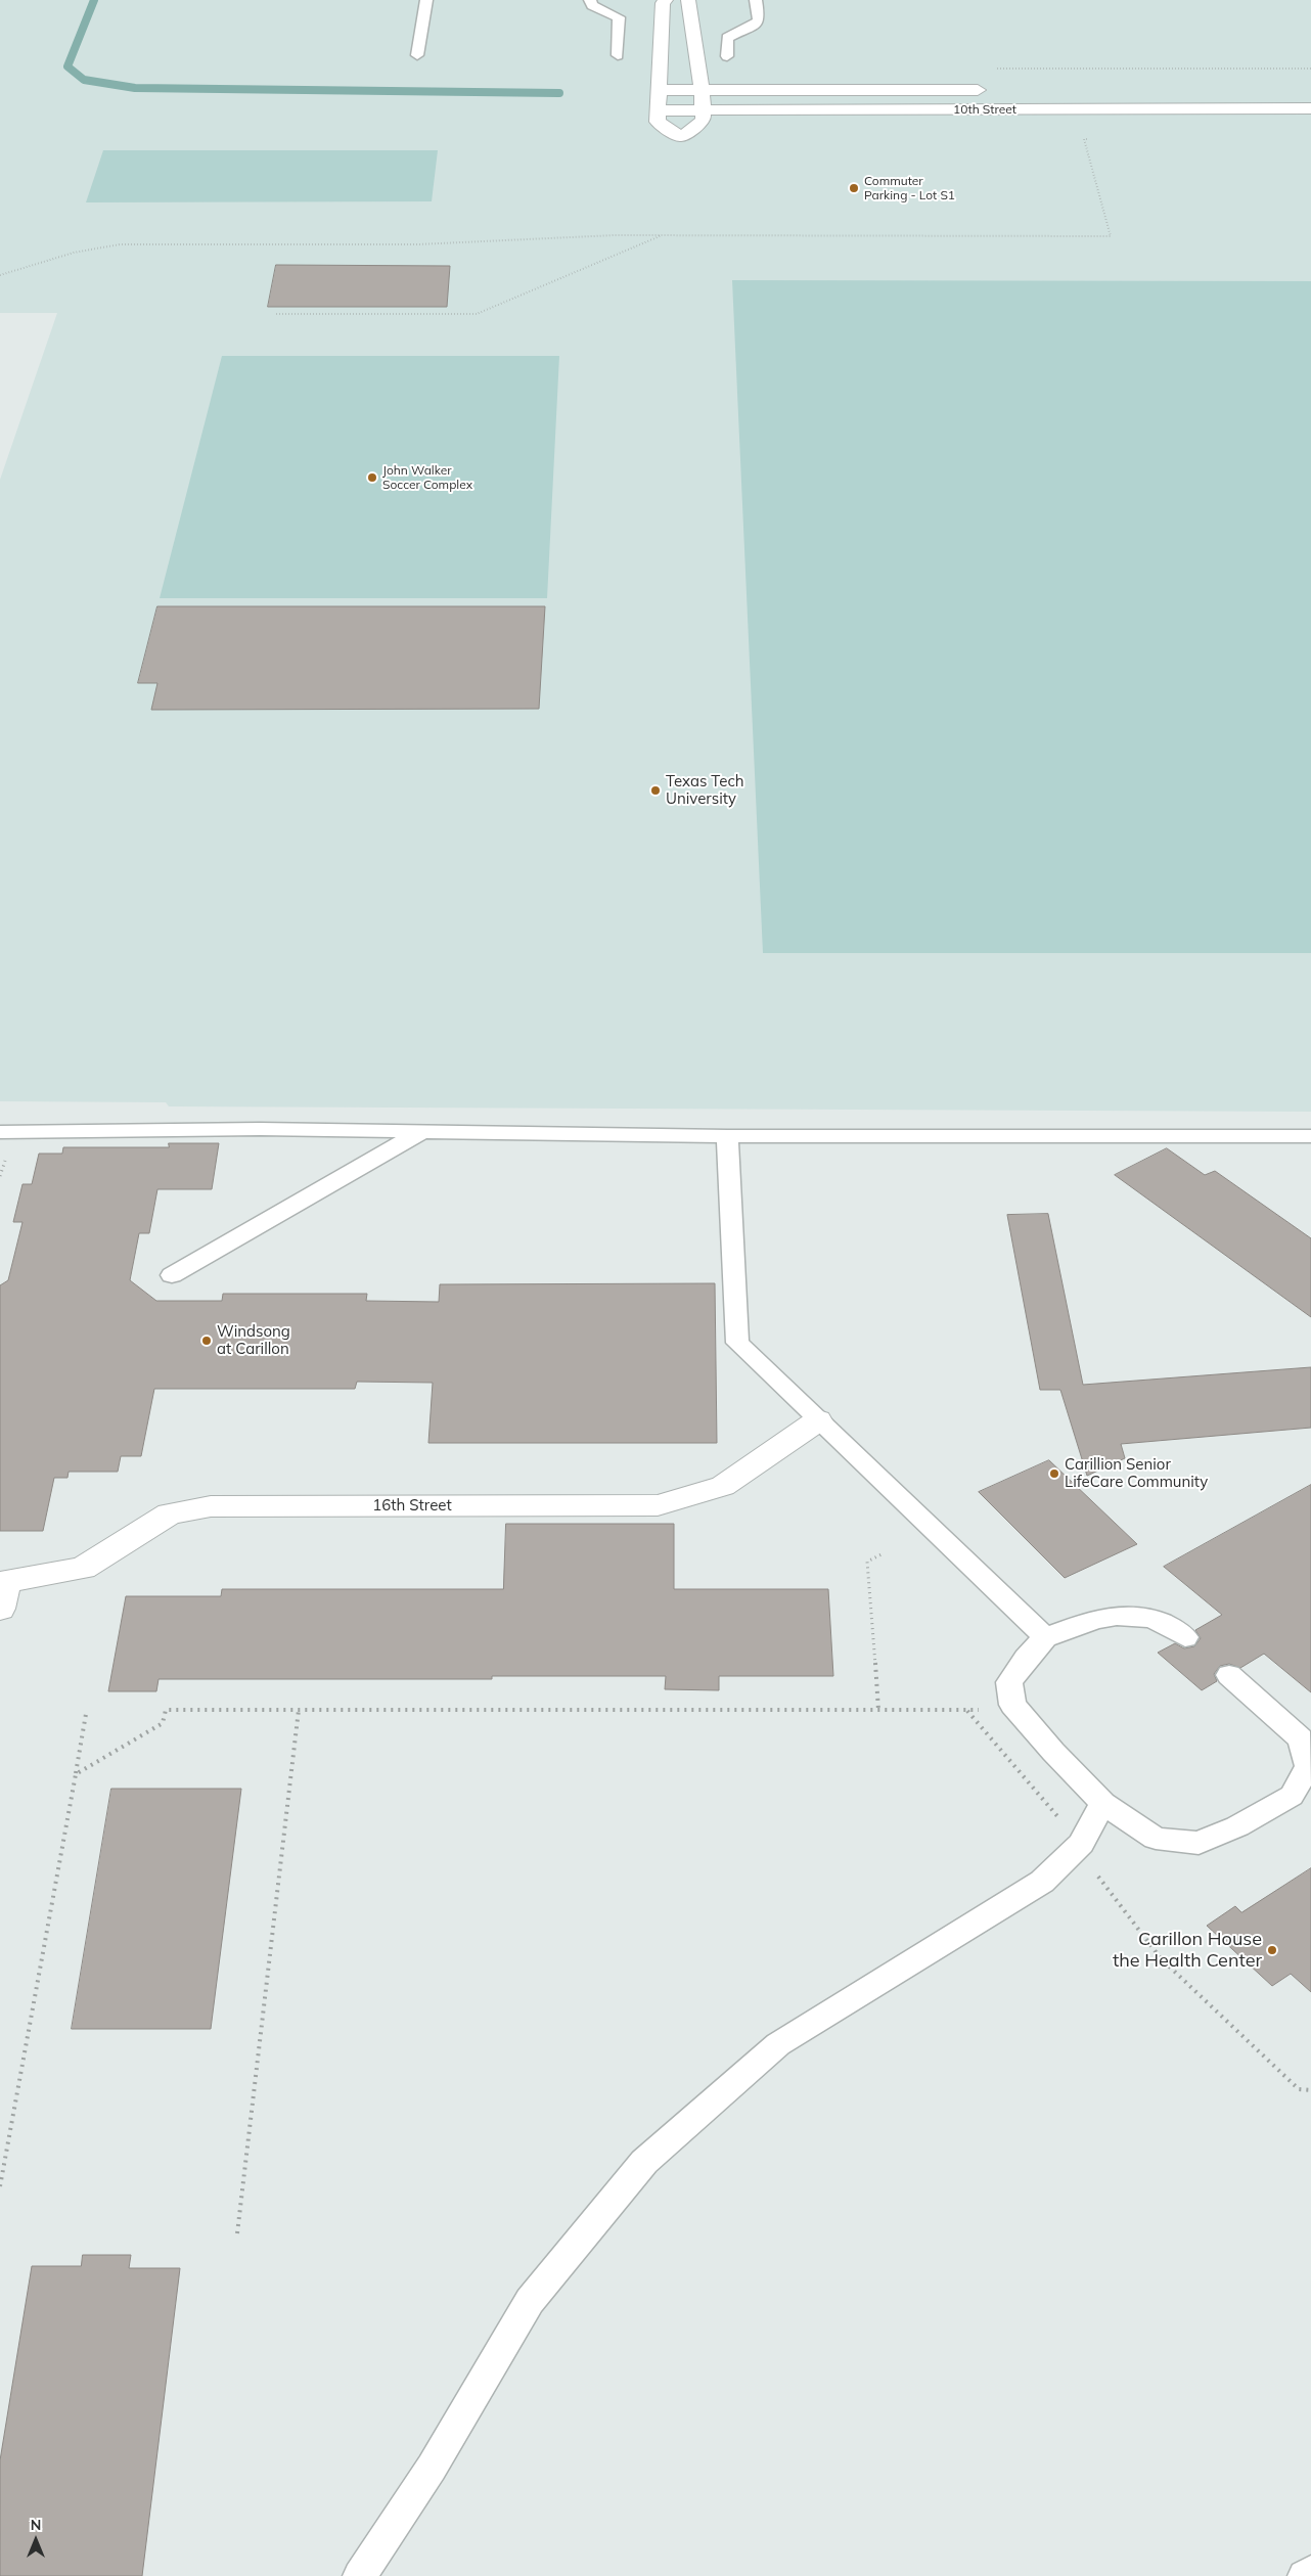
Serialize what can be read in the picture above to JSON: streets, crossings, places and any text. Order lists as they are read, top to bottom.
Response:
{
  "streets": {
    "street": ["10th Street", "16th Street"]
  },
  "places": [
    "Commuter Parking - Lot S1",
    "John Walker Soccer Complex",
    "Texas Tech University",
    "Windsong at Carillon",
    "Carillion Senior LifeCare Community",
    "Carillon House the Health Center"
  ],
  "north": "top"
}
